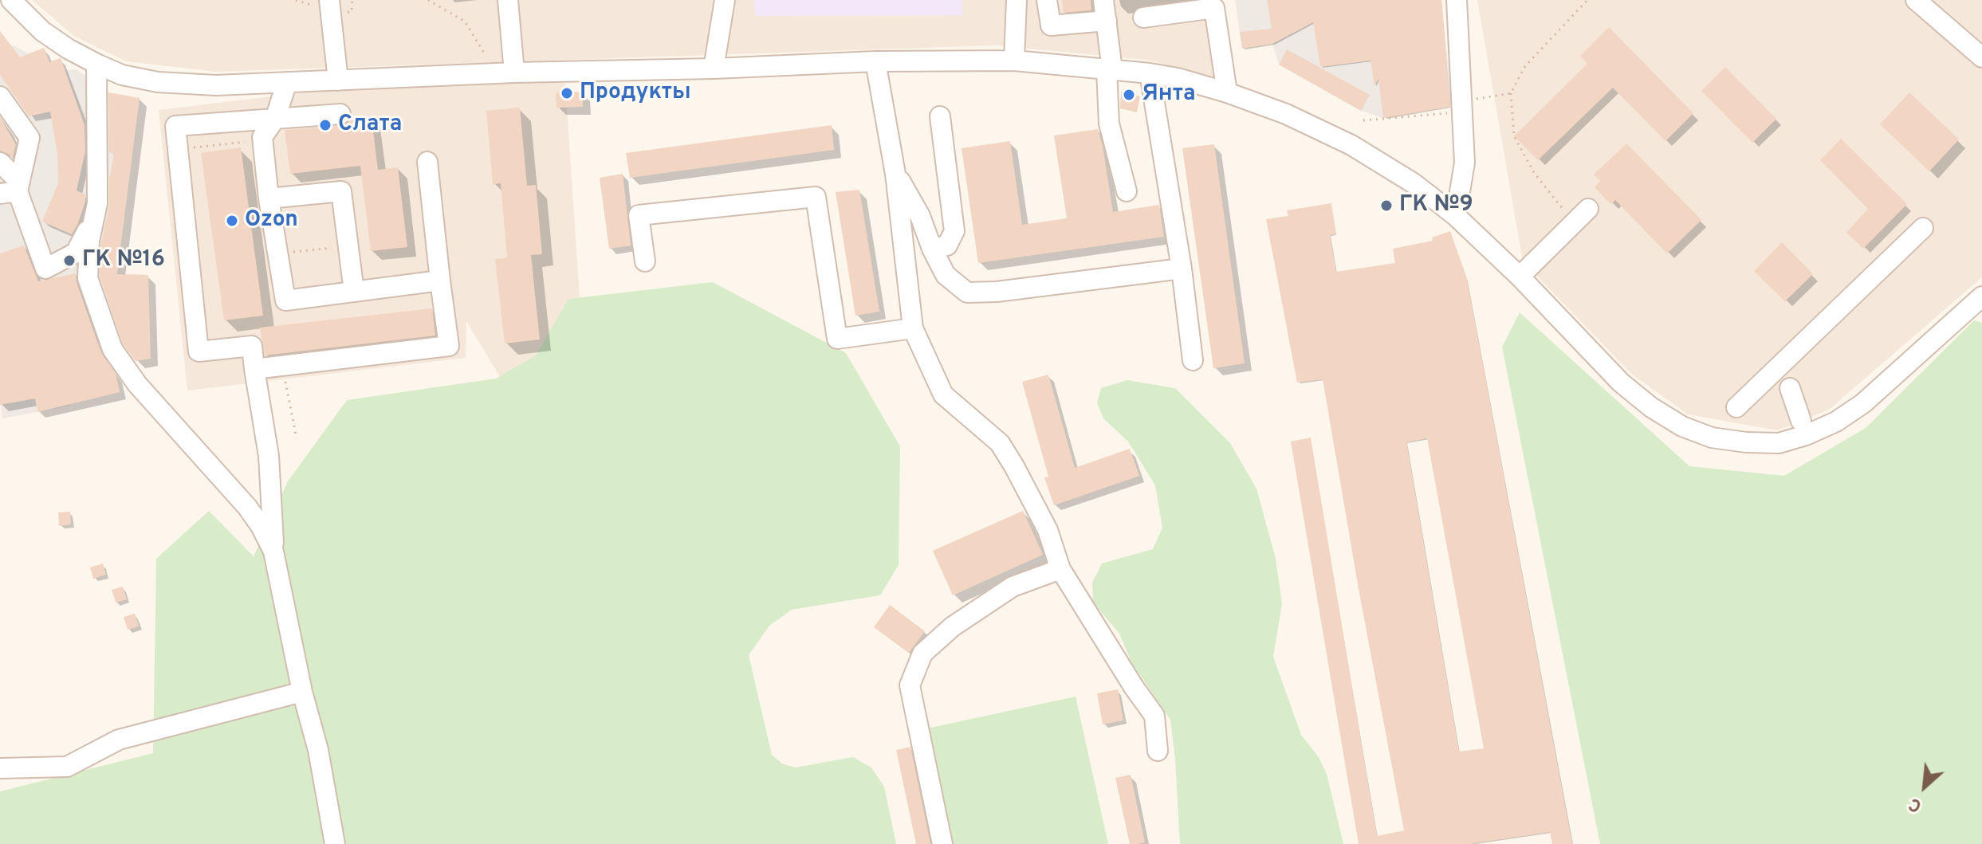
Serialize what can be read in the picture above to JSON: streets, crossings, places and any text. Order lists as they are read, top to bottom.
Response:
{
  "places": [
    "Продукты",
    "Янта",
    "Слата",
    "ГК №9",
    "Ozon",
    "ГК №16"
  ],
  "north": "bottom left"
}
